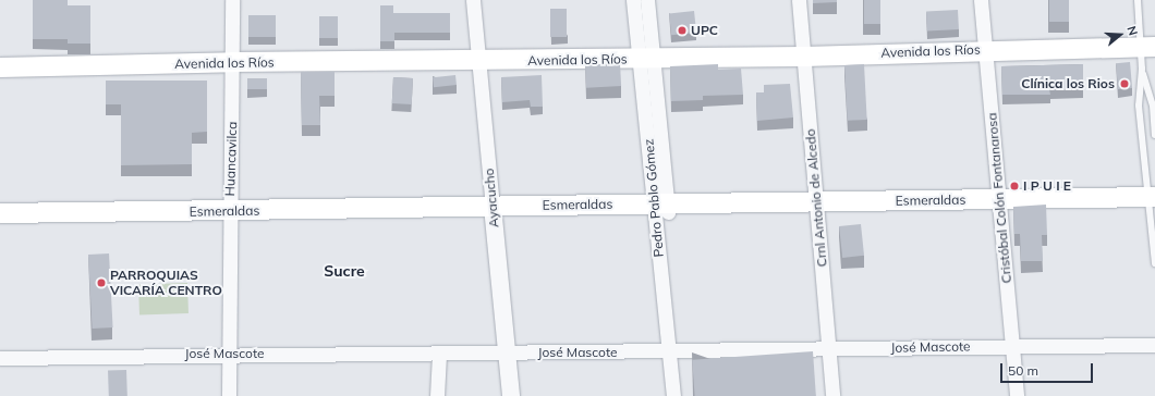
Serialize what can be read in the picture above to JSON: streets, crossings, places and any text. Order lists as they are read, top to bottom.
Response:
{
  "streets": {
    "main road": ["Avenida los Ríos", "Esmeraldas"],
    "street": [
      "Huancavilca",
      "Ayacucho",
      "Pedro Pablo Gómez",
      "Crnl Antonio de Alcedo",
      "Cristóbal Colón Fontanarosa",
      "José Mascote"
    ]
  },
  "crossings": [
    ["Avenida los Ríos", "Huancavilca"],
    ["Avenida los Ríos", "Ayacucho"],
    ["Avenida los Ríos", "Pedro Pablo Gómez"],
    ["Avenida los Ríos", "Crnl Antonio de Alcedo"],
    ["Avenida los Ríos", "Cristóbal Colón Fontanarosa"],
    ["Huancavilca", "Esmeraldas"],
    ["Huancavilca", "José Mascote"],
    ["Ayacucho", "Esmeraldas"],
    ["Ayacucho", "José Mascote"],
    ["Pedro Pablo Gómez", "Esmeraldas"],
    ["Pedro Pablo Gómez", "José Mascote"],
    ["Crnl Antonio de Alcedo", "Esmeraldas"],
    ["Crnl Antonio de Alcedo", "José Mascote"],
    ["Cristóbal Colón Fontanarosa", "Esmeraldas"],
    ["Cristóbal Colón Fontanarosa", "José Mascote"]
  ],
  "districts": ["Sucre"],
  "places": [
    "UPC",
    "Clínica los Rios",
    "I P U I E",
    "PARROQUIAS VICARÍA CENTRO"
  ],
  "scale_bar": "50 m",
  "north": "right"
}
